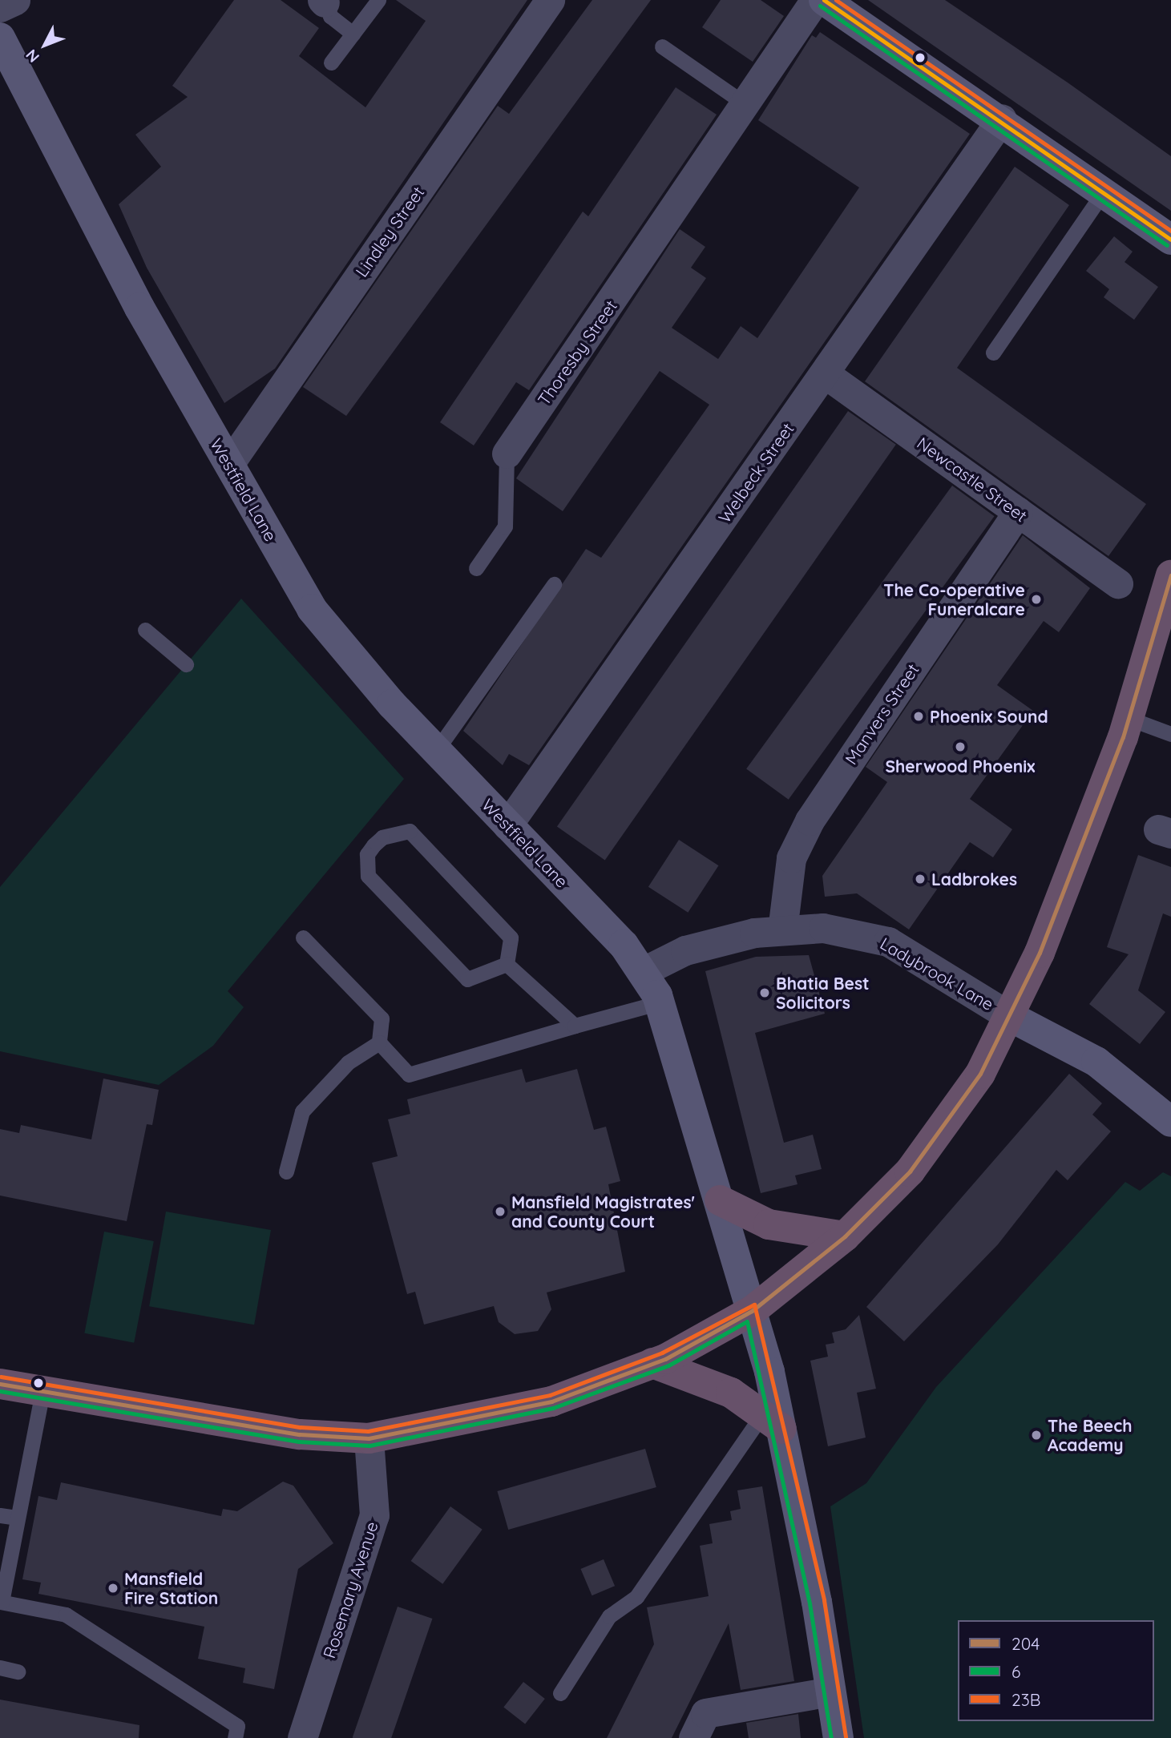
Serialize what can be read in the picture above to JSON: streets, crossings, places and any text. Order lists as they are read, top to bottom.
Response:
{
  "streets": {
    "street": [
      "Lindley Street",
      "Thoresby Street",
      "Welbeck Street",
      "Newcastle Street",
      "Westfield Lane",
      "Manvers Street",
      "Ladybrook Lane",
      "Rosemary Avenue"
    ]
  },
  "crossings": [
    ["Lindley Street", "Westfield Lane"],
    ["Welbeck Street", "Newcastle Street"],
    ["Welbeck Street", "Westfield Lane"],
    ["Newcastle Street", "Manvers Street"],
    ["Westfield Lane", "Ladybrook Lane"],
    ["Manvers Street", "Ladybrook Lane"]
  ],
  "places": [
    "The Co-operative Funeralcare",
    "Phoenix Sound",
    "Sherwood Phoenix",
    "Ladbrokes",
    "Bhatia Best Solicitors",
    "Mansfield Magistrates' and County Court",
    "The Beech Academy",
    "Mansfield Fire Station"
  ],
  "lines": ["transit line 23B", "transit line 6", "transit line 204"],
  "legend": ["204", "6", "23B"],
  "north": "bottom left"
}
